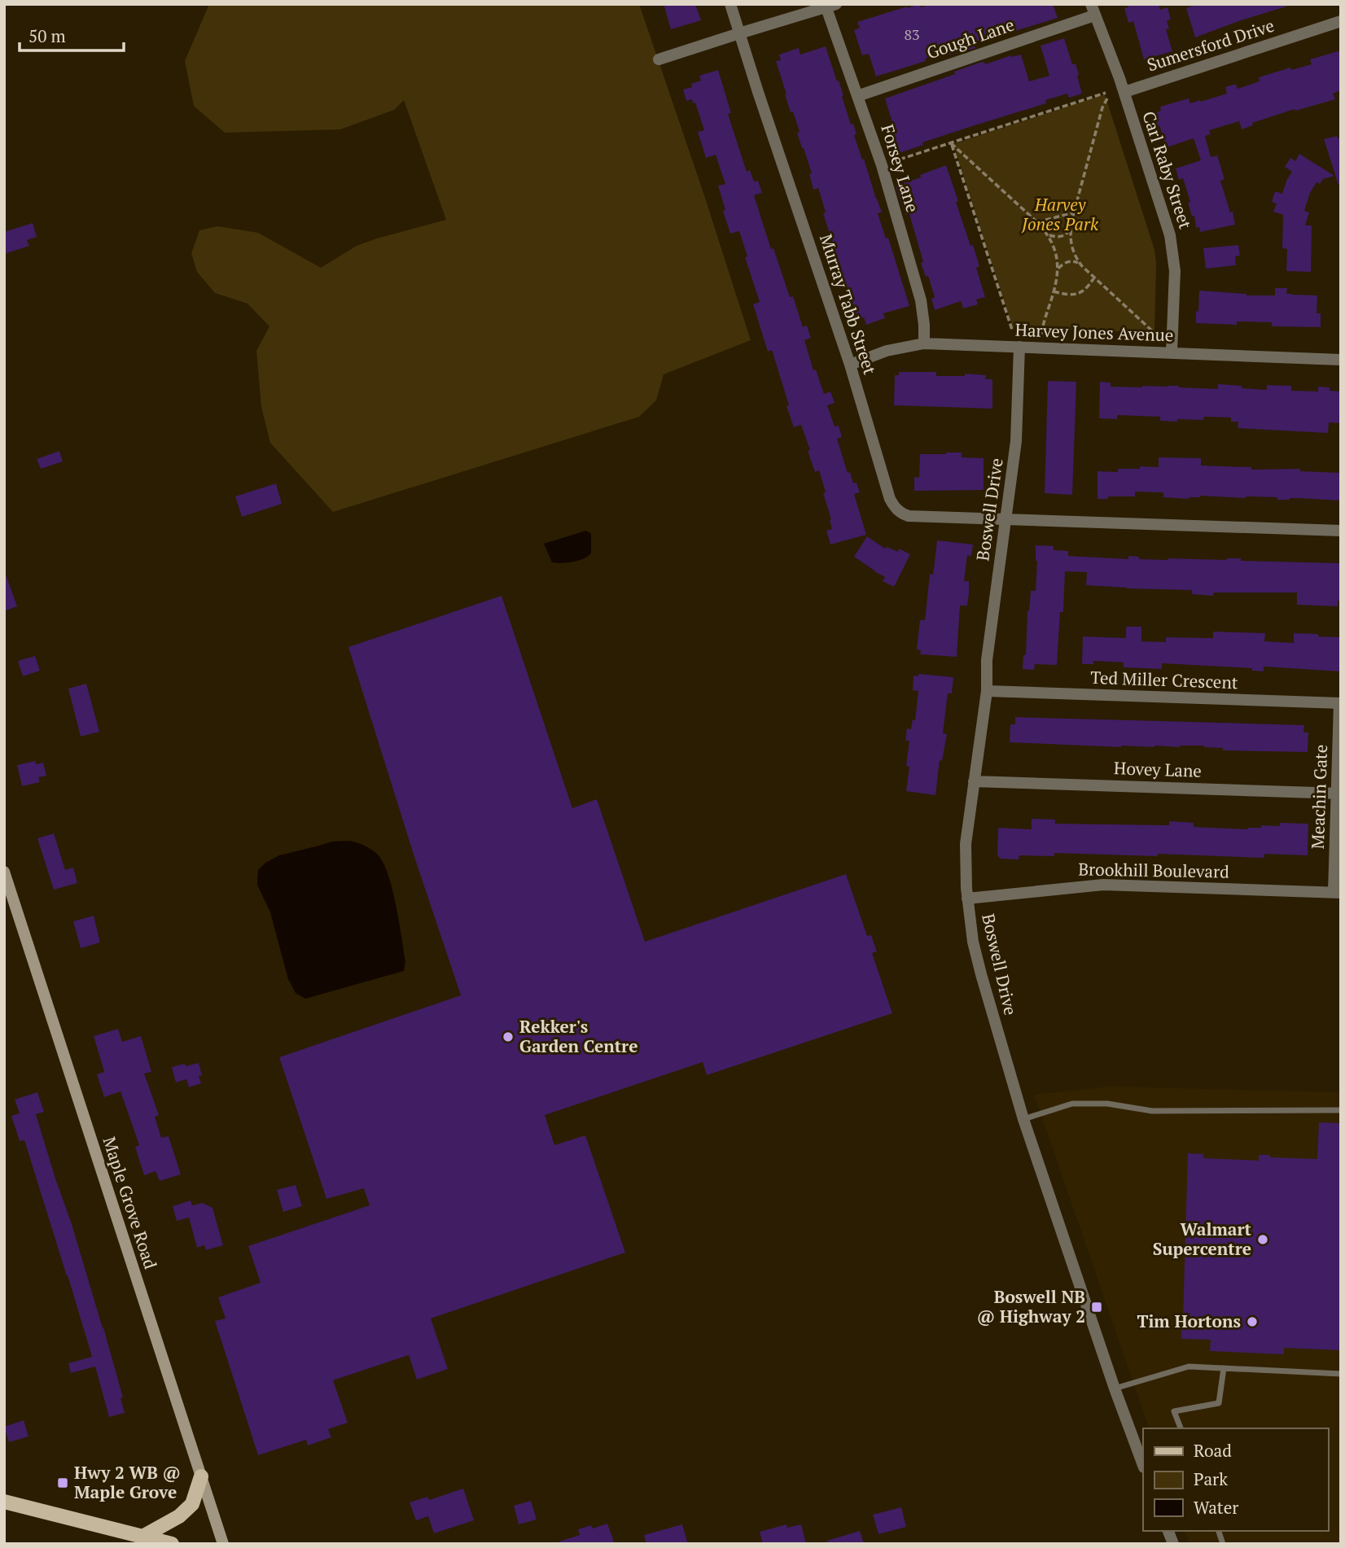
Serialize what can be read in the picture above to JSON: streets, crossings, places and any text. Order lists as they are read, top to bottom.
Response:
{
  "streets": {
    "street": [
      "Gough Lane",
      "Sumersford Drive",
      "Forsey Lane",
      "Carl Raby Street",
      "Murray Tabb Street",
      "Harvey Jones Avenue",
      "Boswell Drive",
      "Ted Miller Crescent",
      "Hovey Lane",
      "Meachin Gate",
      "Brookhill Boulevard",
      "Maple Grove Road"
    ]
  },
  "crossings": [
    ["Gough Lane", "Forsey Lane"],
    ["Gough Lane", "Carl Raby Street"],
    ["Sumersford Drive", "Carl Raby Street"],
    ["Forsey Lane", "Harvey Jones Avenue"],
    ["Carl Raby Street", "Harvey Jones Avenue"],
    ["Murray Tabb Street", "Harvey Jones Avenue"],
    ["Murray Tabb Street", "Boswell Drive"],
    ["Harvey Jones Avenue", "Boswell Drive"],
    ["Boswell Drive", "Ted Miller Crescent"],
    ["Boswell Drive", "Hovey Lane"],
    ["Boswell Drive", "Brookhill Boulevard"],
    ["Ted Miller Crescent", "Meachin Gate"],
    ["Hovey Lane", "Meachin Gate"],
    ["Meachin Gate", "Brookhill Boulevard"]
  ],
  "parks": ["Harvey Jones Park"],
  "places": {
    "other": ["Rekker's Garden Centre", "Walmart Supercentre", "Tim Hortons"],
    "transit": ["Boswell NB @ Highway 2", "Hwy 2 WB @ Maple Grove"]
  },
  "house_numbers": ["83"],
  "legend": ["Road", "Park", "Water"],
  "scale_bar": "50 m"
}
